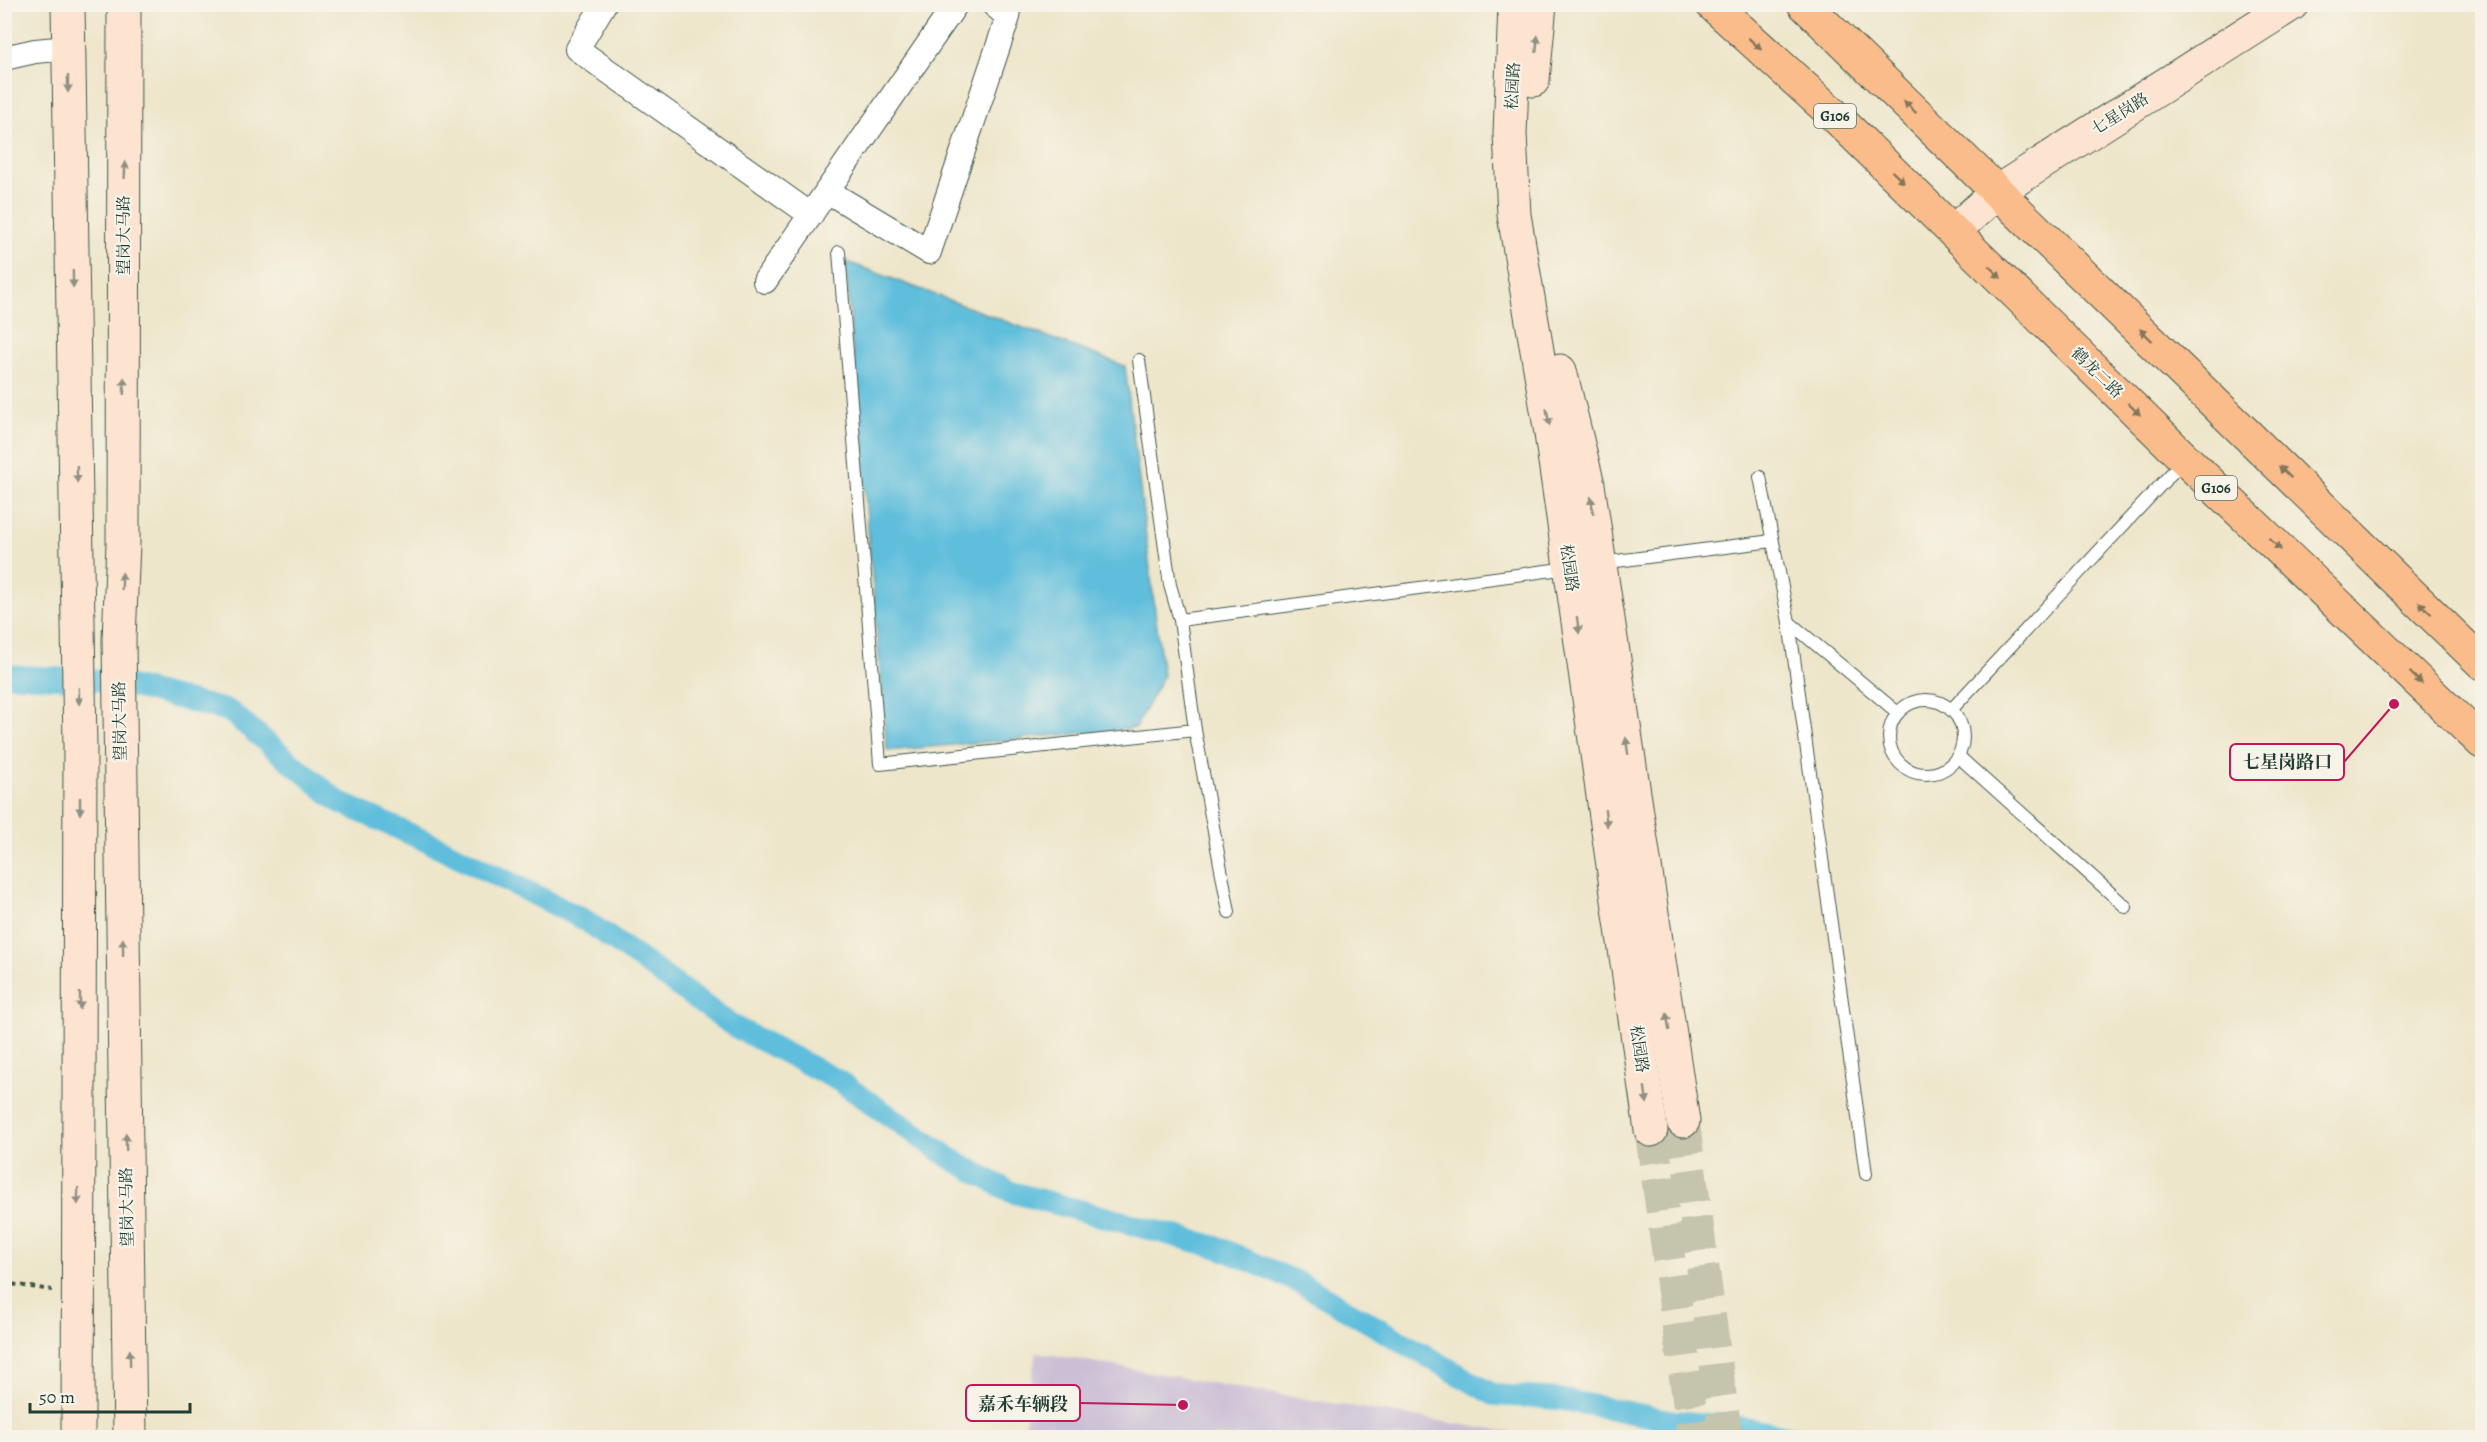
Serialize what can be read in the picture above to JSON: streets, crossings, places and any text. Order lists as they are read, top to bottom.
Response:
{
  "streets": {
    "highway": ["G106", "鹤龙二路"],
    "street": ["松园路", "七星岗路", "望岗大马路"]
  },
  "crossings": [
    ["七星岗路", "鹤龙二路"]
  ],
  "places": ["七星岗路口", "嘉禾车辆段"],
  "scale_bar": "50 m"
}
